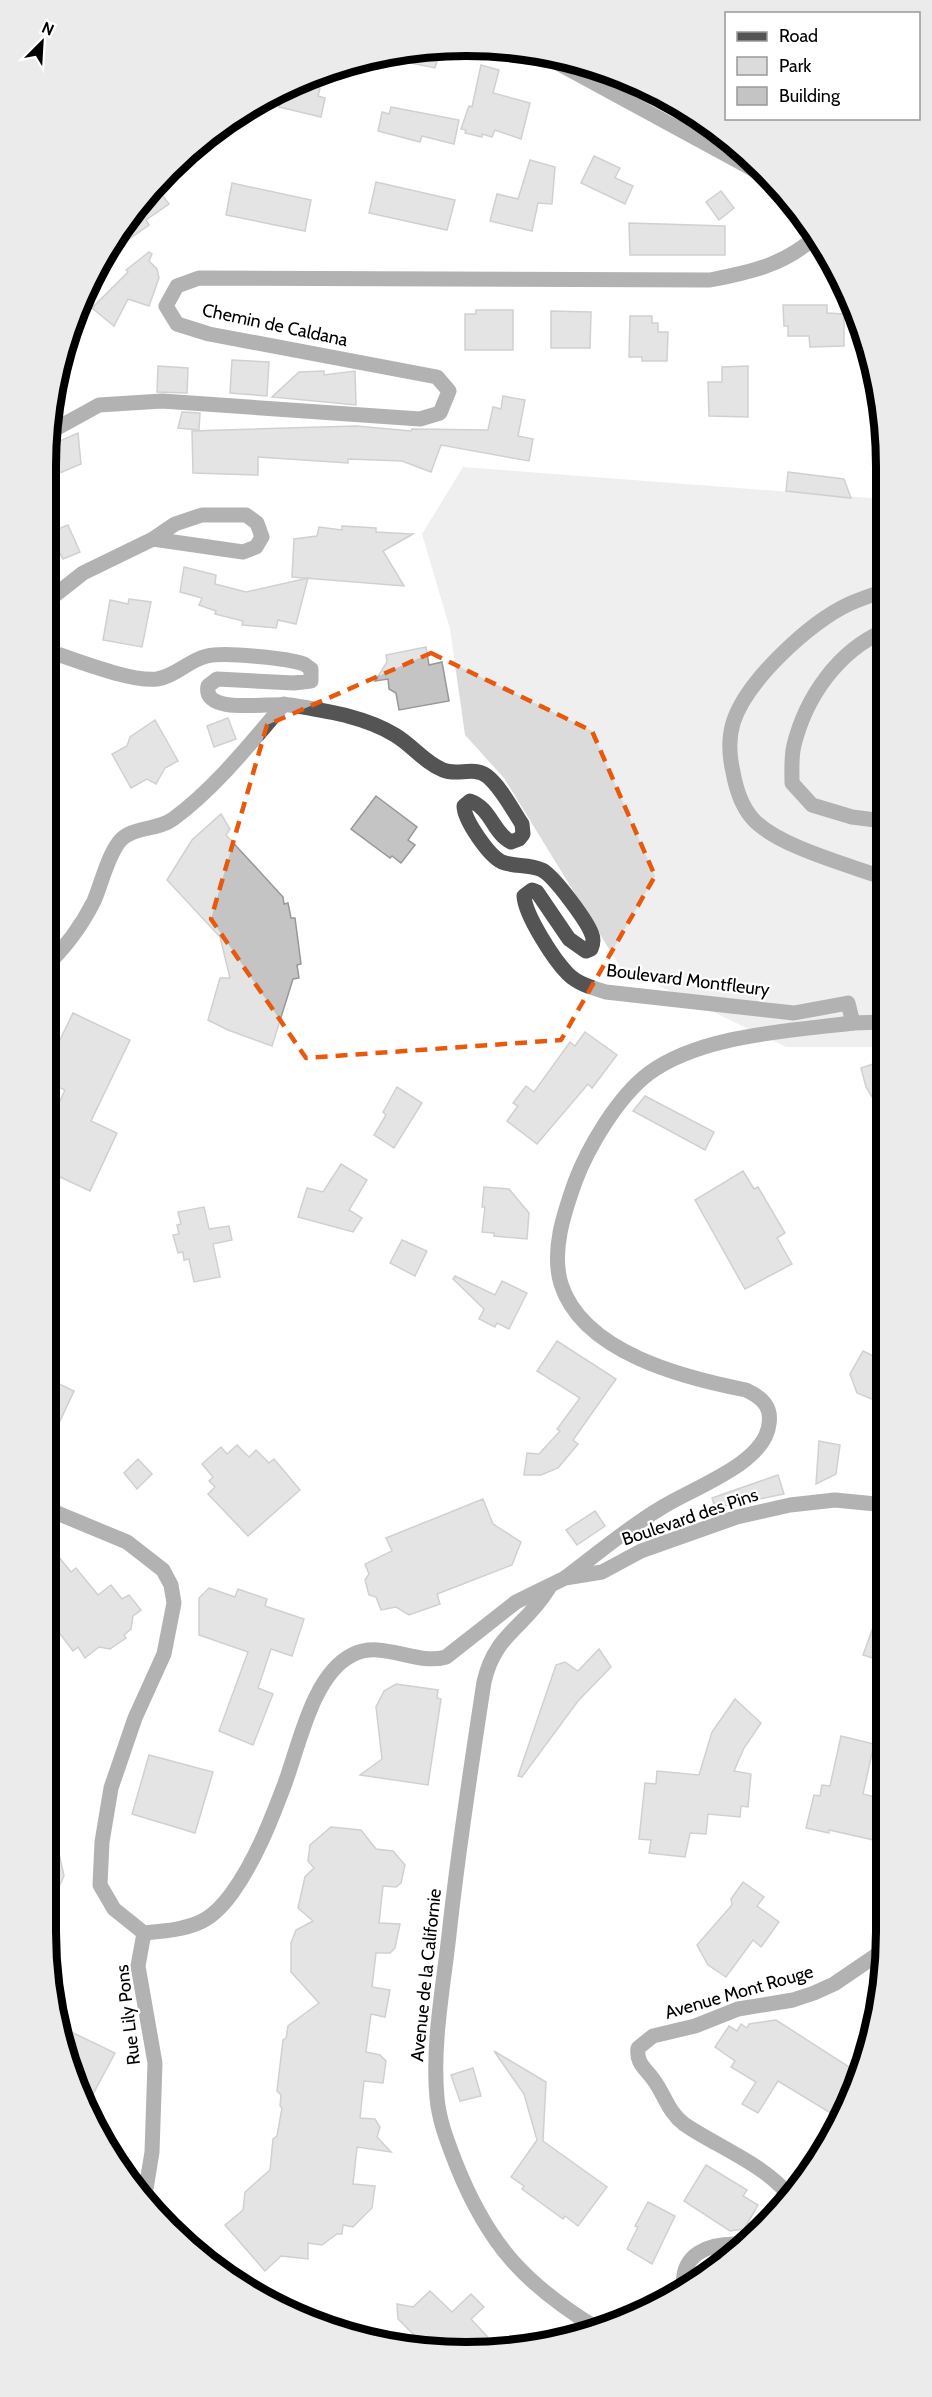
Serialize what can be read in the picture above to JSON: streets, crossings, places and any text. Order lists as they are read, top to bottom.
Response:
{
  "streets": {
    "street": [
      "Chemin de Caldana",
      "Boulevard Montfleury",
      "Boulevard des Pins",
      "Avenue de la Californie",
      "Avenue Mont Rouge",
      "Rue Lily Pons"
    ]
  },
  "crossings": [
    ["Boulevard des Pins", "Avenue de la Californie"]
  ],
  "legend": ["Road", "Park", "Building"],
  "north": "top right"
}
